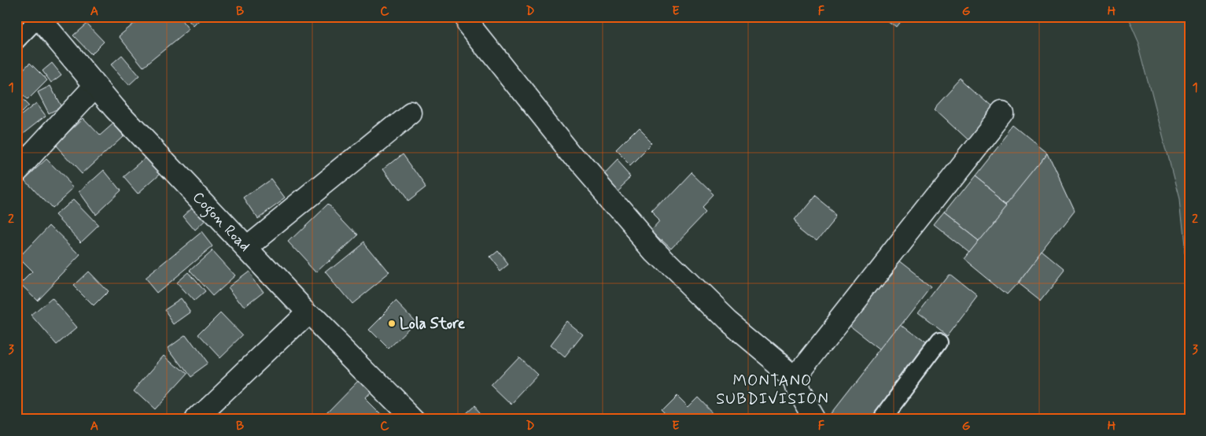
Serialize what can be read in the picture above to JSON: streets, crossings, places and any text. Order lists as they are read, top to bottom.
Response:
{
  "streets": {
    "street": ["Cogon Road"]
  },
  "districts": ["MONTANO SUBDIVISION"],
  "places": ["Lola Store"],
  "grid": {
    "columns": [
      "A",
      "B",
      "C",
      "D",
      "E",
      "F",
      "G",
      "H"
    ],
    "rows": ["1", "2", "3"]
  }
}
